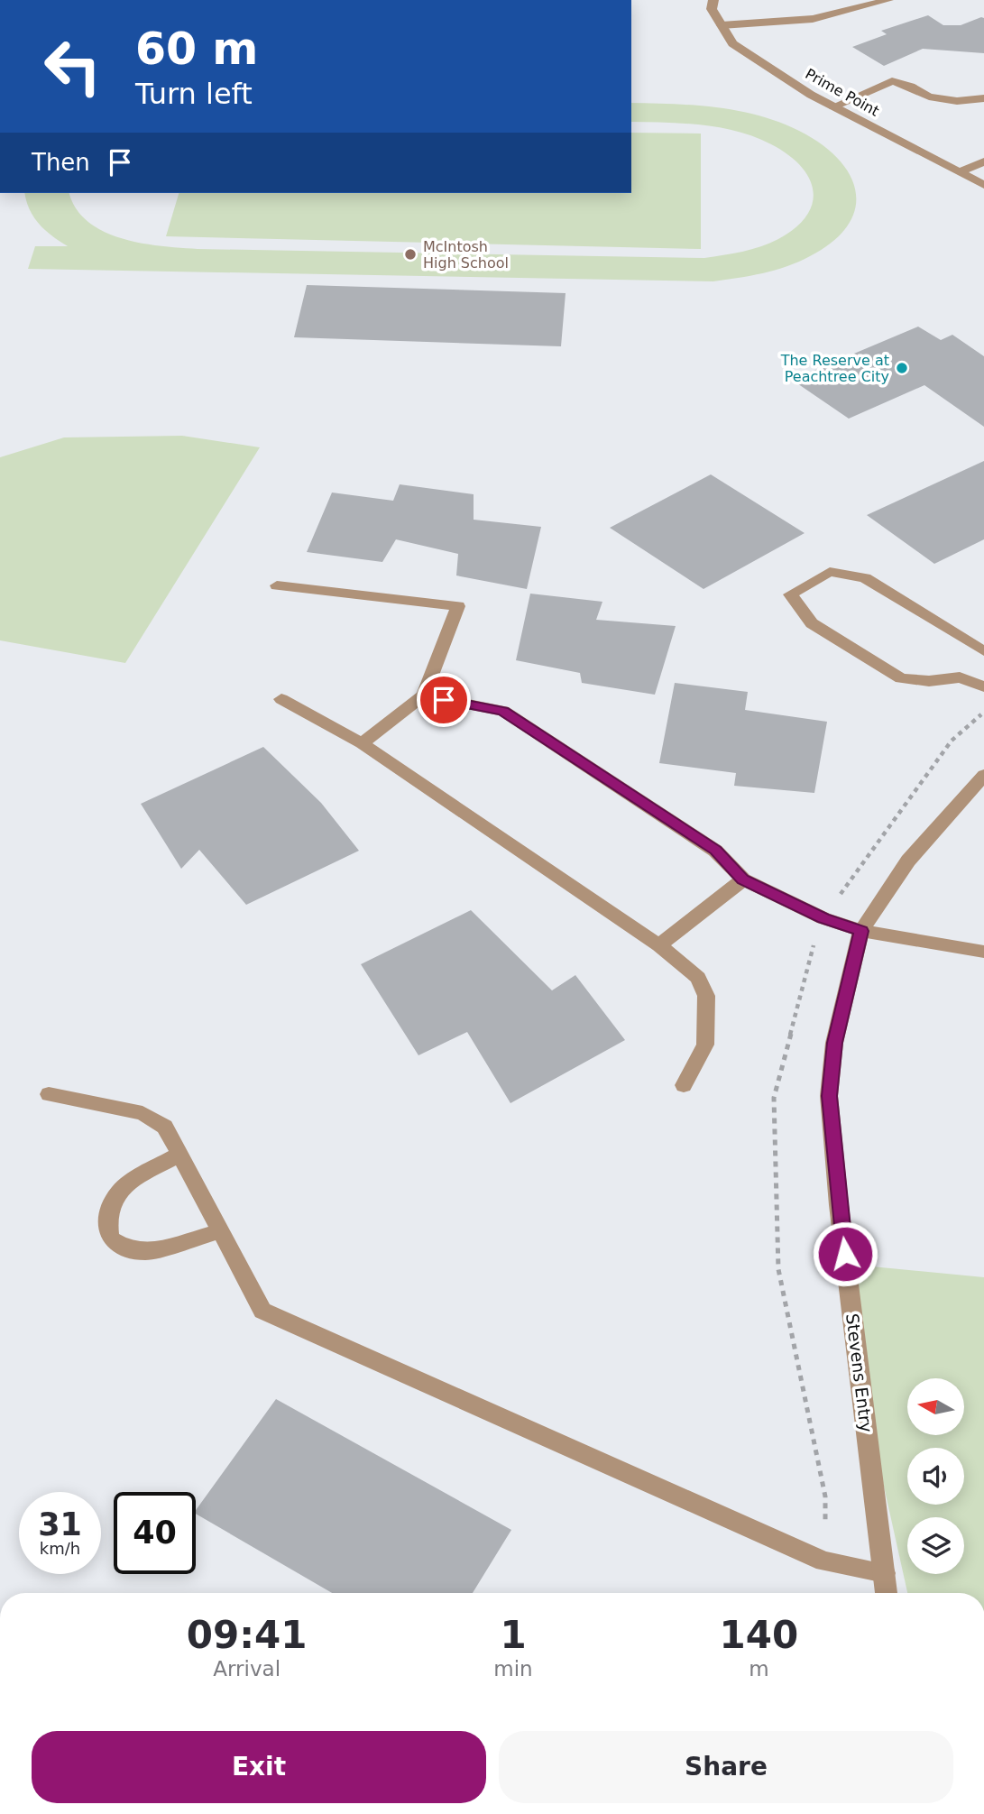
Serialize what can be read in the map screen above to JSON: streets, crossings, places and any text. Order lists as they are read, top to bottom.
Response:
{
  "streets": {
    "street": ["Prime Point", "Stevens Entry"]
  },
  "places": ["McIntosh High School", "The Reserve at Peachtree City"],
  "north": "left",
  "page": {
    "turn": ["60 m", "Turn left"],
    "then": "Then",
    "speed": "31 km/h",
    "limit": "40",
    "eta": [
      "09:41",
      "Arrival",
      "1",
      "min",
      "140",
      "m"
    ],
    "buttons": ["Exit", "Share"]
  }
}
